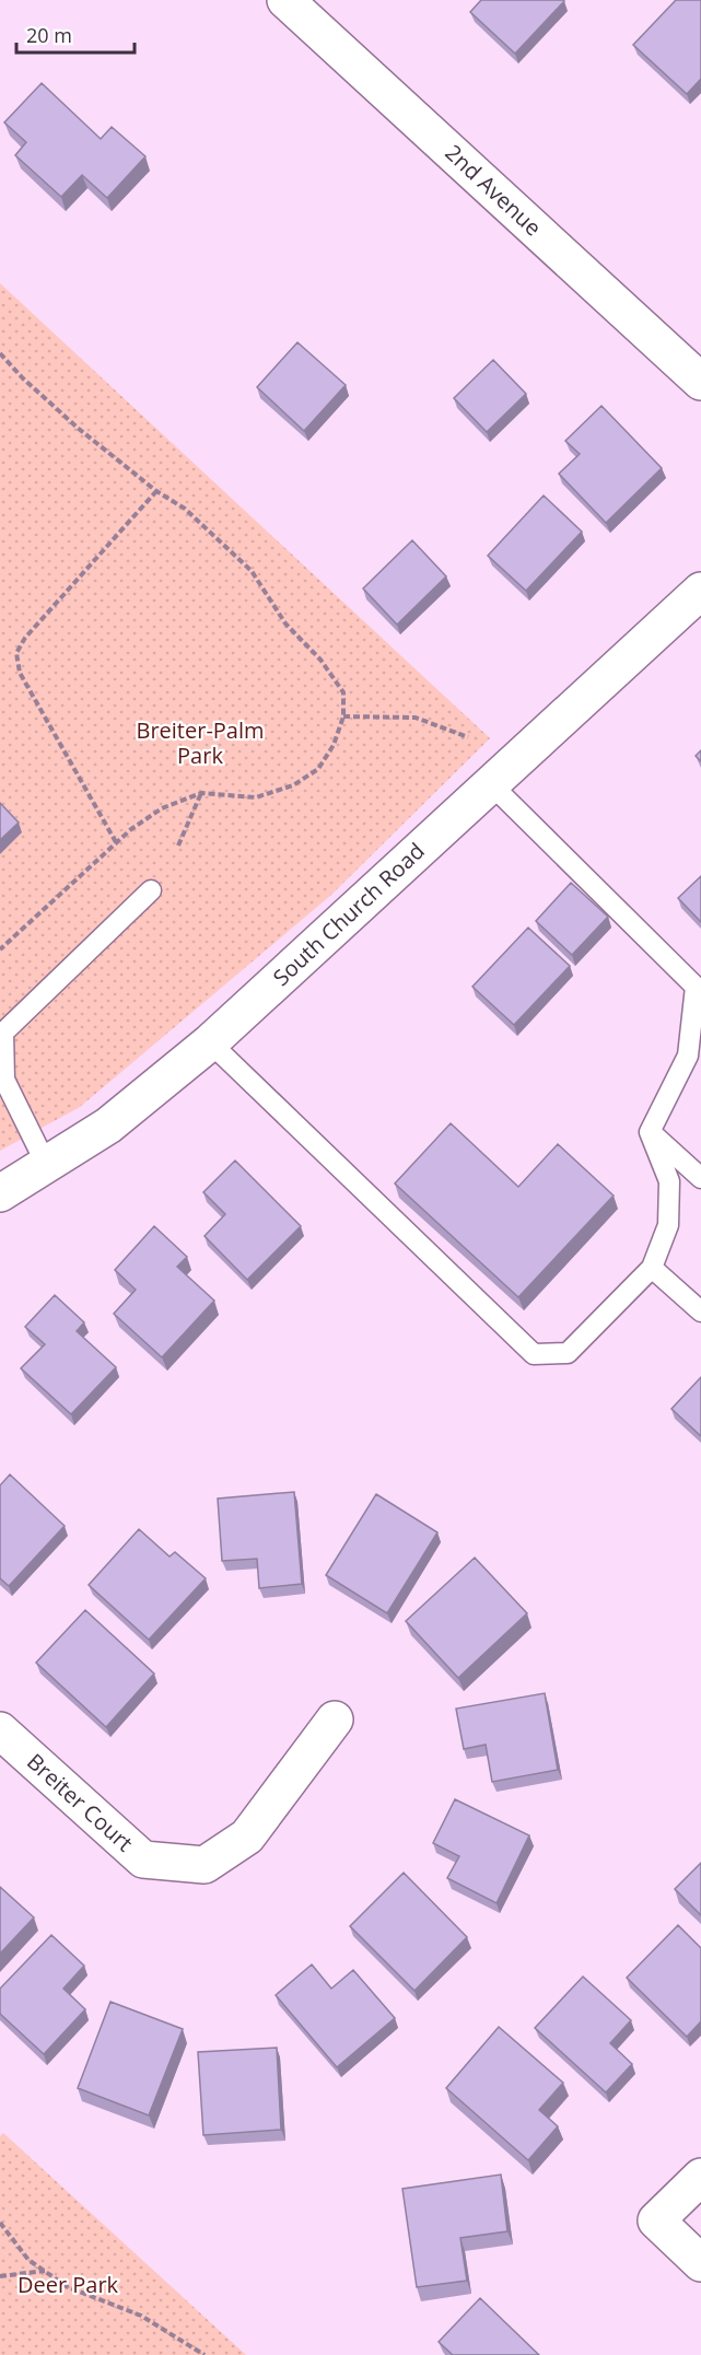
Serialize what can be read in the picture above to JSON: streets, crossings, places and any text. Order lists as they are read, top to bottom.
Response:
{
  "streets": {
    "street": ["2nd Avenue", "South Church Road", "Breiter Court"]
  },
  "parks": ["Breiter-Palm Park", "Deer Park"],
  "scale_bar": "20 m"
}
